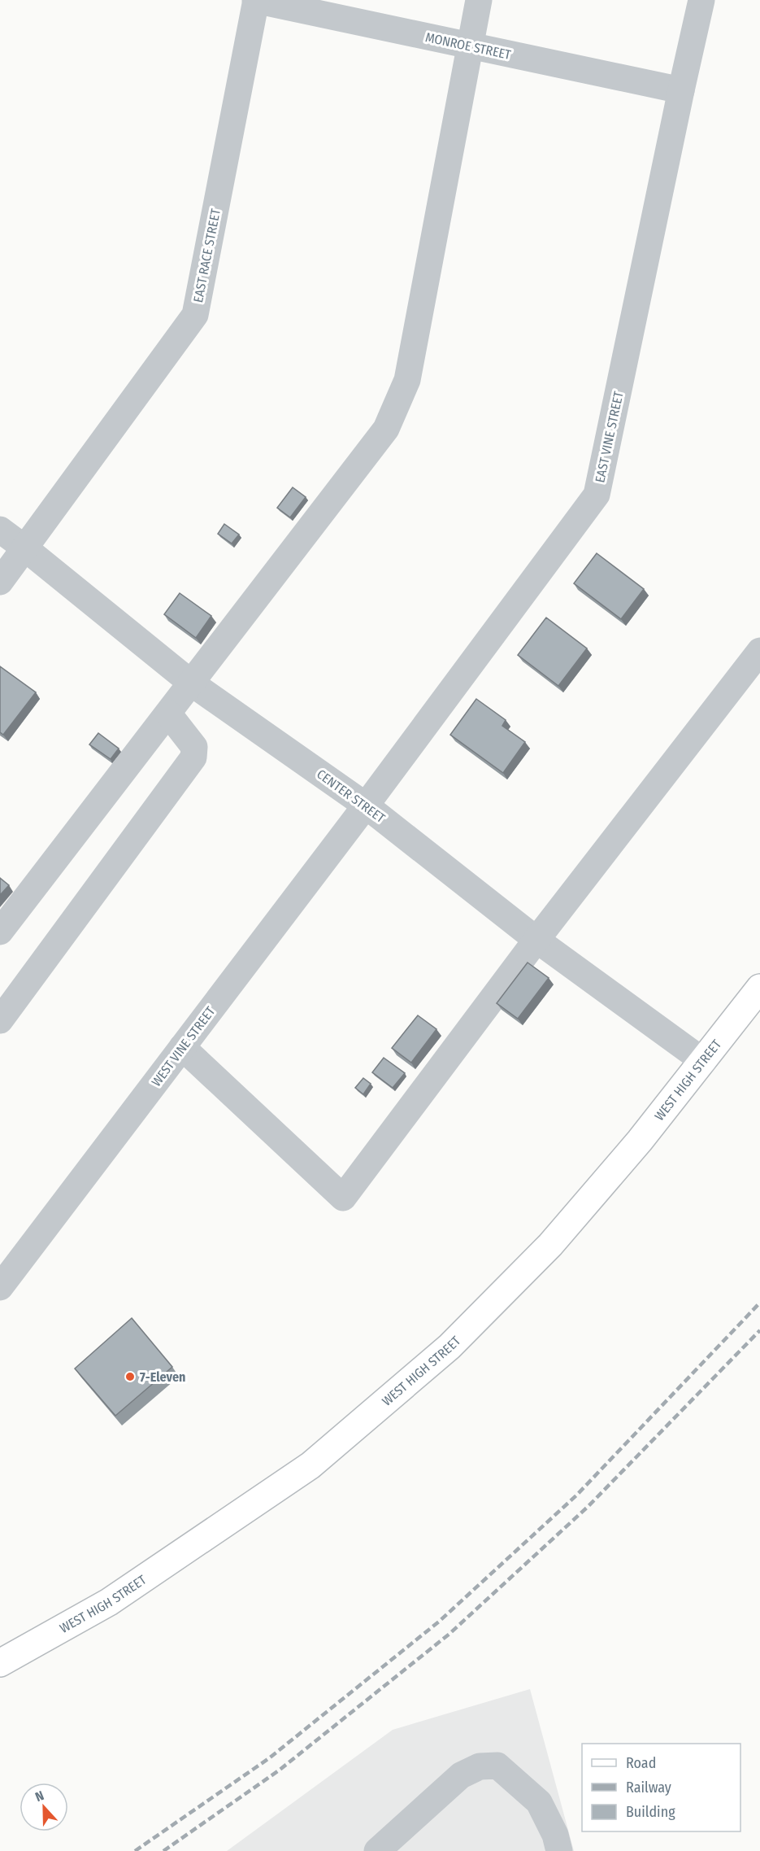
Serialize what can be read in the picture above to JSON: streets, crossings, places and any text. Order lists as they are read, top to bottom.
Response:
{
  "streets": {
    "main road": ["WEST HIGH STREET"],
    "street": [
      "MONROE STREET",
      "EAST RACE STREET",
      "EAST VINE STREET",
      "CENTER STREET",
      "WEST VINE STREET"
    ]
  },
  "crossings": [
    ["MONROE STREET", "EAST RACE STREET"],
    ["MONROE STREET", "EAST VINE STREET"],
    ["EAST RACE STREET", "CENTER STREET"],
    ["EAST VINE STREET", "CENTER STREET"],
    ["EAST VINE STREET", "WEST VINE STREET"],
    ["CENTER STREET", "WEST VINE STREET"],
    ["CENTER STREET", "WEST HIGH STREET"]
  ],
  "places": ["7-Eleven"],
  "legend": ["Road", "Railway", "Building"],
  "north": "top"
}
